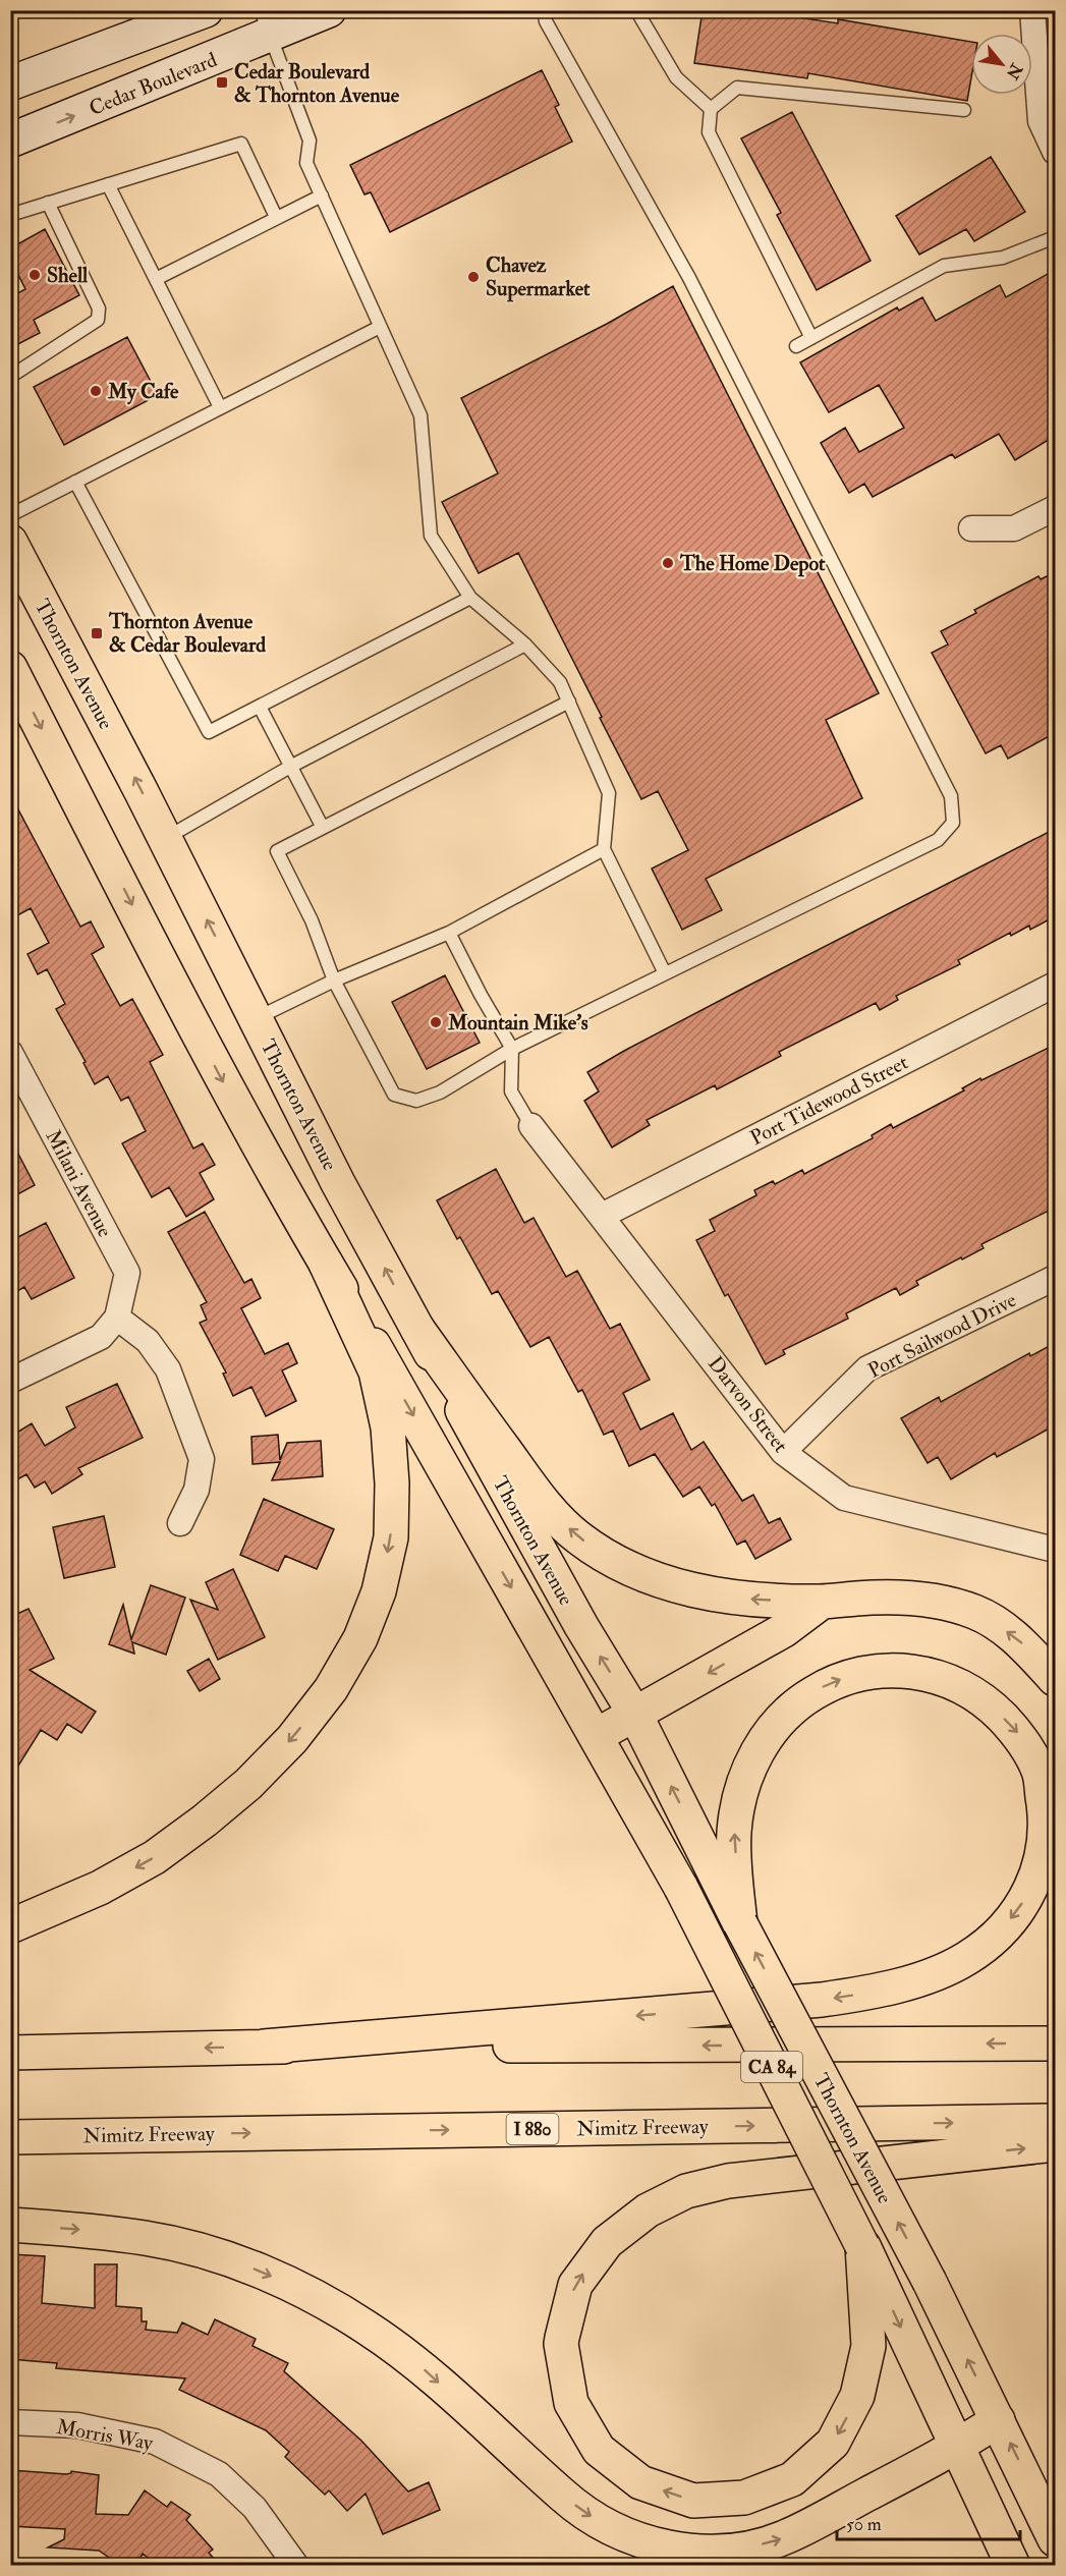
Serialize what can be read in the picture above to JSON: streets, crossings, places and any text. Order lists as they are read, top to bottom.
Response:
{
  "streets": {
    "main road": [
      "Cedar Boulevard",
      "Thornton Avenue",
      "CA 84",
      "Nimitz Freeway",
      "I 880"
    ],
    "street": [
      "Port Tidewood Street",
      "Milani Avenue",
      "Port Sailwood Drive",
      "Darvon Street",
      "Morris Way"
    ]
  },
  "crossings": [
    ["Port Tidewood Street", "Darvon Street"],
    ["Port Sailwood Drive", "Darvon Street"]
  ],
  "places": {
    "transit": ["Cedar Boulevard & Thornton Avenue", "Thornton Avenue & Cedar Boulevard"],
    "other": [
      "Shell",
      "Chavez Supermarket",
      "My Cafe",
      "The Home Depot",
      "Mountain Mike's"
    ]
  },
  "scale_bar": "50 m",
  "north": "bottom right"
}
